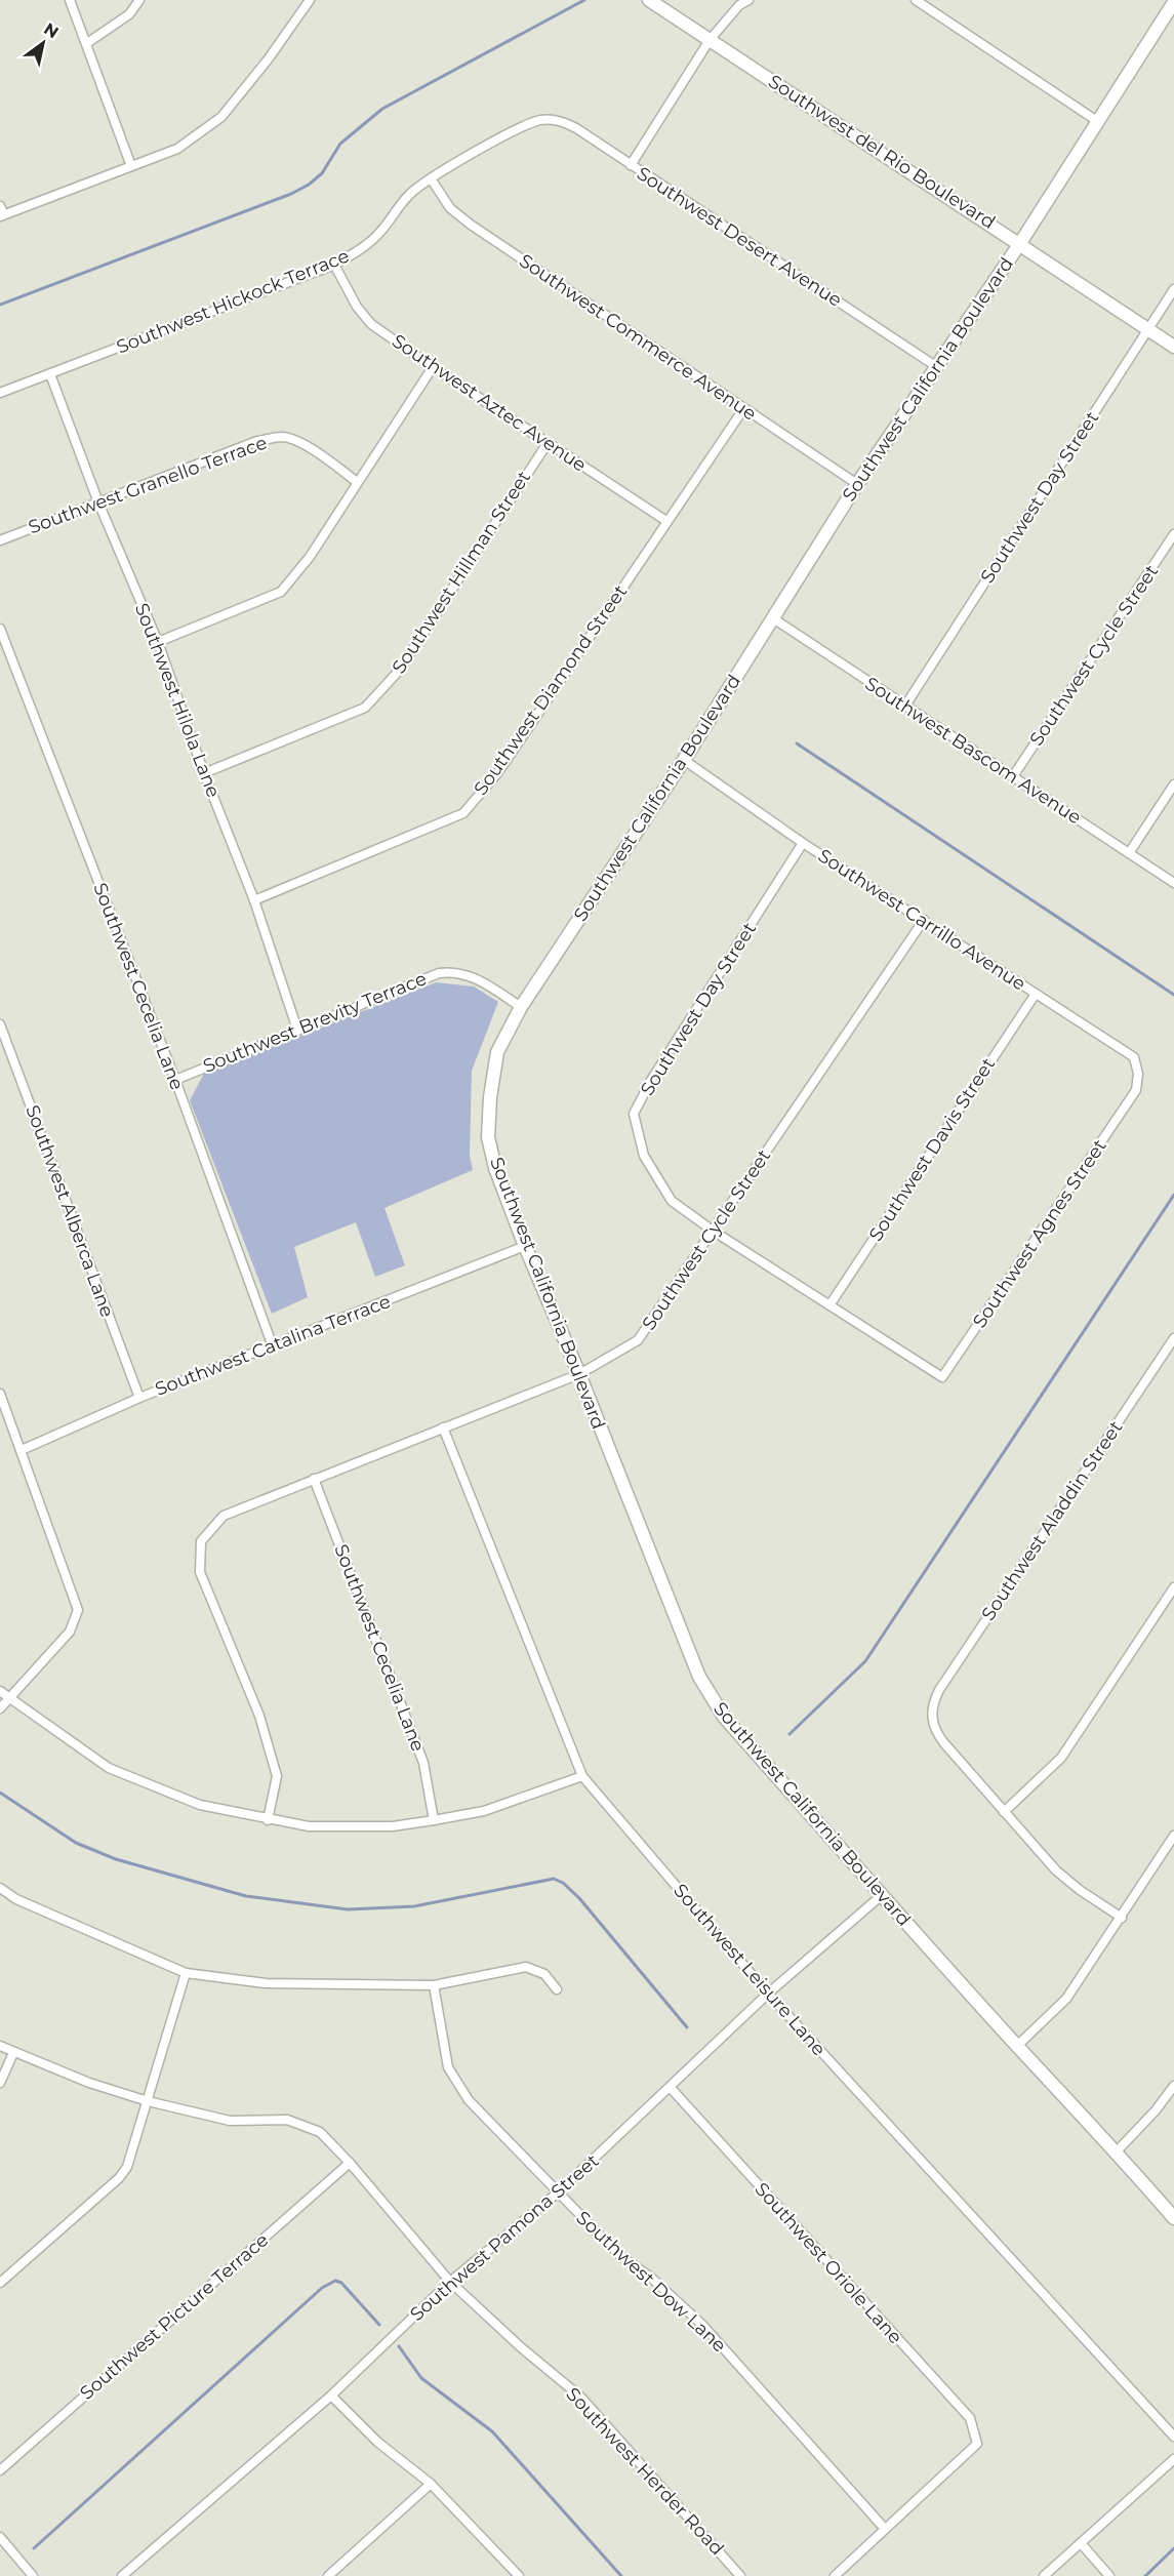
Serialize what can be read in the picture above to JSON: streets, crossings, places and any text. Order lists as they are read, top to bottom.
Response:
{
  "streets": {
    "street": [
      "Southwest del Rio Boulevard",
      "Southwest Desert Avenue",
      "Southwest Hickock Terrace",
      "Southwest Commerce Avenue",
      "Southwest California Boulevard",
      "Southwest Aztec Avenue",
      "Southwest Granello Terrace",
      "Southwest Day Street",
      "Southwest Hillman Street",
      "Southwest Cycle Street",
      "Southwest Diamond Street",
      "Southwest Hilola Lane",
      "Southwest Bascom Avenue",
      "Southwest Carrillo Avenue",
      "Southwest Cecelia Lane",
      "Southwest Brevity Terrace",
      "Southwest Davis Street",
      "Southwest Alberca Lane",
      "Southwest Agnes Street",
      "Southwest Catalina Terrace",
      "Southwest Aladdin Street",
      "Southwest Leisure Lane",
      "Southwest Pamona Street",
      "Southwest Oriole Lane",
      "Southwest Dow Lane",
      "Southwest Picture Terrace",
      "Southwest Herder Road"
    ]
  },
  "crossings": [
    ["Southwest del Rio Boulevard", "Southwest California Boulevard"],
    ["Southwest del Rio Boulevard", "Southwest Day Street"],
    ["Southwest Desert Avenue", "Southwest Hickock Terrace"],
    ["Southwest Desert Avenue", "Southwest California Boulevard"],
    ["Southwest Hickock Terrace", "Southwest Commerce Avenue"],
    ["Southwest Hickock Terrace", "Southwest Aztec Avenue"],
    ["Southwest Hickock Terrace", "Southwest Hilola Lane"],
    ["Southwest Commerce Avenue", "Southwest California Boulevard"],
    ["Southwest Commerce Avenue", "Southwest Diamond Street"],
    ["Southwest California Boulevard", "Southwest Cycle Street"],
    ["Southwest California Boulevard", "Southwest Bascom Avenue"],
    ["Southwest California Boulevard", "Southwest Carrillo Avenue"],
    ["Southwest California Boulevard", "Southwest Brevity Terrace"],
    ["Southwest California Boulevard", "Southwest Catalina Terrace"],
    ["Southwest California Boulevard", "Southwest Pamona Street"],
    ["Southwest Aztec Avenue", "Southwest Hillman Street"],
    ["Southwest Aztec Avenue", "Southwest Diamond Street"],
    ["Southwest Granello Terrace", "Southwest Hilola Lane"],
    ["Southwest Day Street", "Southwest Cycle Street"],
    ["Southwest Day Street", "Southwest Bascom Avenue"],
    ["Southwest Day Street", "Southwest Carrillo Avenue"],
    ["Southwest Day Street", "Southwest Davis Street"],
    ["Southwest Day Street", "Southwest Agnes Street"],
    ["Southwest Hillman Street", "Southwest Hilola Lane"],
    ["Southwest Cycle Street", "Southwest Bascom Avenue"],
    ["Southwest Cycle Street", "Southwest Carrillo Avenue"],
    ["Southwest Cycle Street", "Southwest Cecelia Lane"],
    ["Southwest Cycle Street", "Southwest Leisure Lane"],
    ["Southwest Diamond Street", "Southwest Hilola Lane"],
    ["Southwest Hilola Lane", "Southwest Brevity Terrace"],
    ["Southwest Carrillo Avenue", "Southwest Davis Street"],
    ["Southwest Carrillo Avenue", "Southwest Agnes Street"],
    ["Southwest Cecelia Lane", "Southwest Brevity Terrace"],
    ["Southwest Cecelia Lane", "Southwest Catalina Terrace"],
    ["Southwest Alberca Lane", "Southwest Catalina Terrace"],
    ["Southwest Leisure Lane", "Southwest Pamona Street"],
    ["Southwest Pamona Street", "Southwest Oriole Lane"],
    ["Southwest Pamona Street", "Southwest Dow Lane"],
    ["Southwest Pamona Street", "Southwest Herder Road"],
    ["Southwest Oriole Lane", "Southwest Dow Lane"],
    ["Southwest Picture Terrace", "Southwest Herder Road"]
  ],
  "north": "top right"
}
